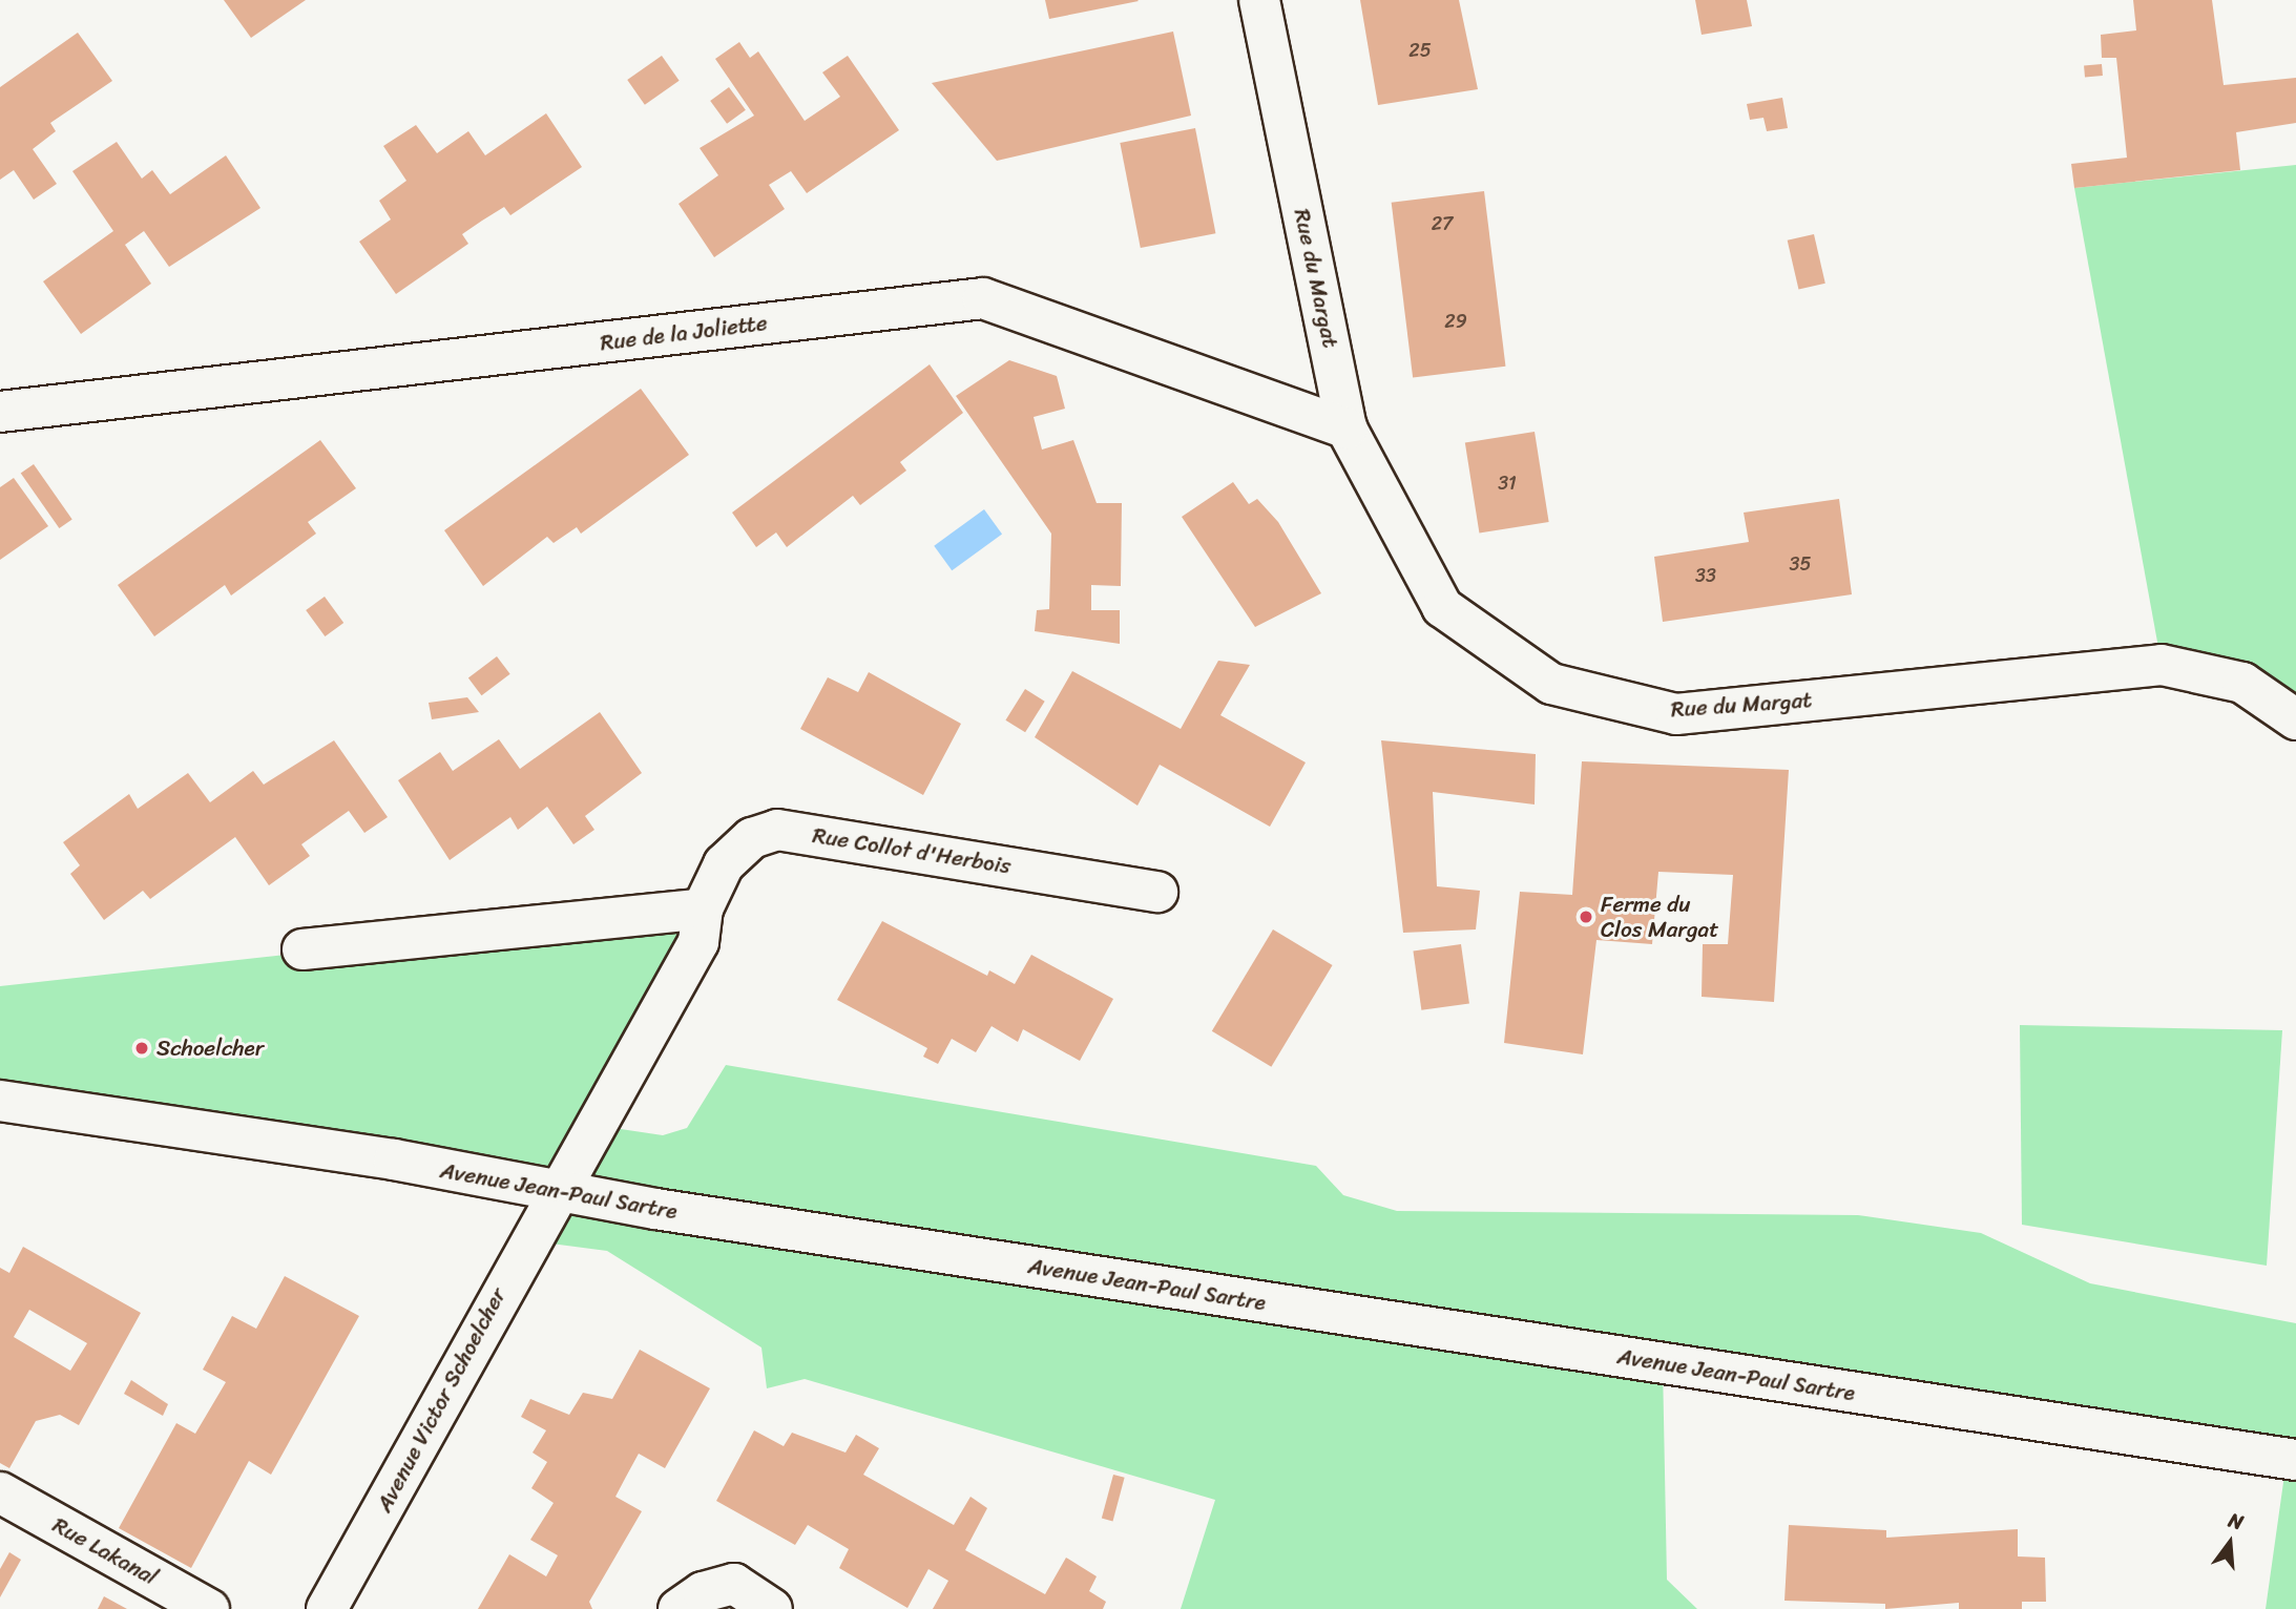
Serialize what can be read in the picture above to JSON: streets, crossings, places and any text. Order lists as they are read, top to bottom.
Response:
{
  "streets": {
    "street": [
      "Rue du Margat",
      "Rue de la Joliette",
      "Rue Collot d'Herbois",
      "Avenue Jean-Paul Sartre",
      "Avenue Victor Schoelcher",
      "Rue Lakanal"
    ]
  },
  "crossings": [
    ["Rue du Margat", "Rue de la Joliette"],
    ["Rue Collot d'Herbois", "Avenue Jean-Paul Sartre"],
    ["Rue Collot d'Herbois", "Avenue Victor Schoelcher"],
    ["Avenue Jean-Paul Sartre", "Avenue Victor Schoelcher"]
  ],
  "places": ["Ferme du Clos Margat", "Schoelcher"],
  "house_numbers": [
    "25",
    "27",
    "29",
    "31",
    "35",
    "33"
  ],
  "north": "top"
}
